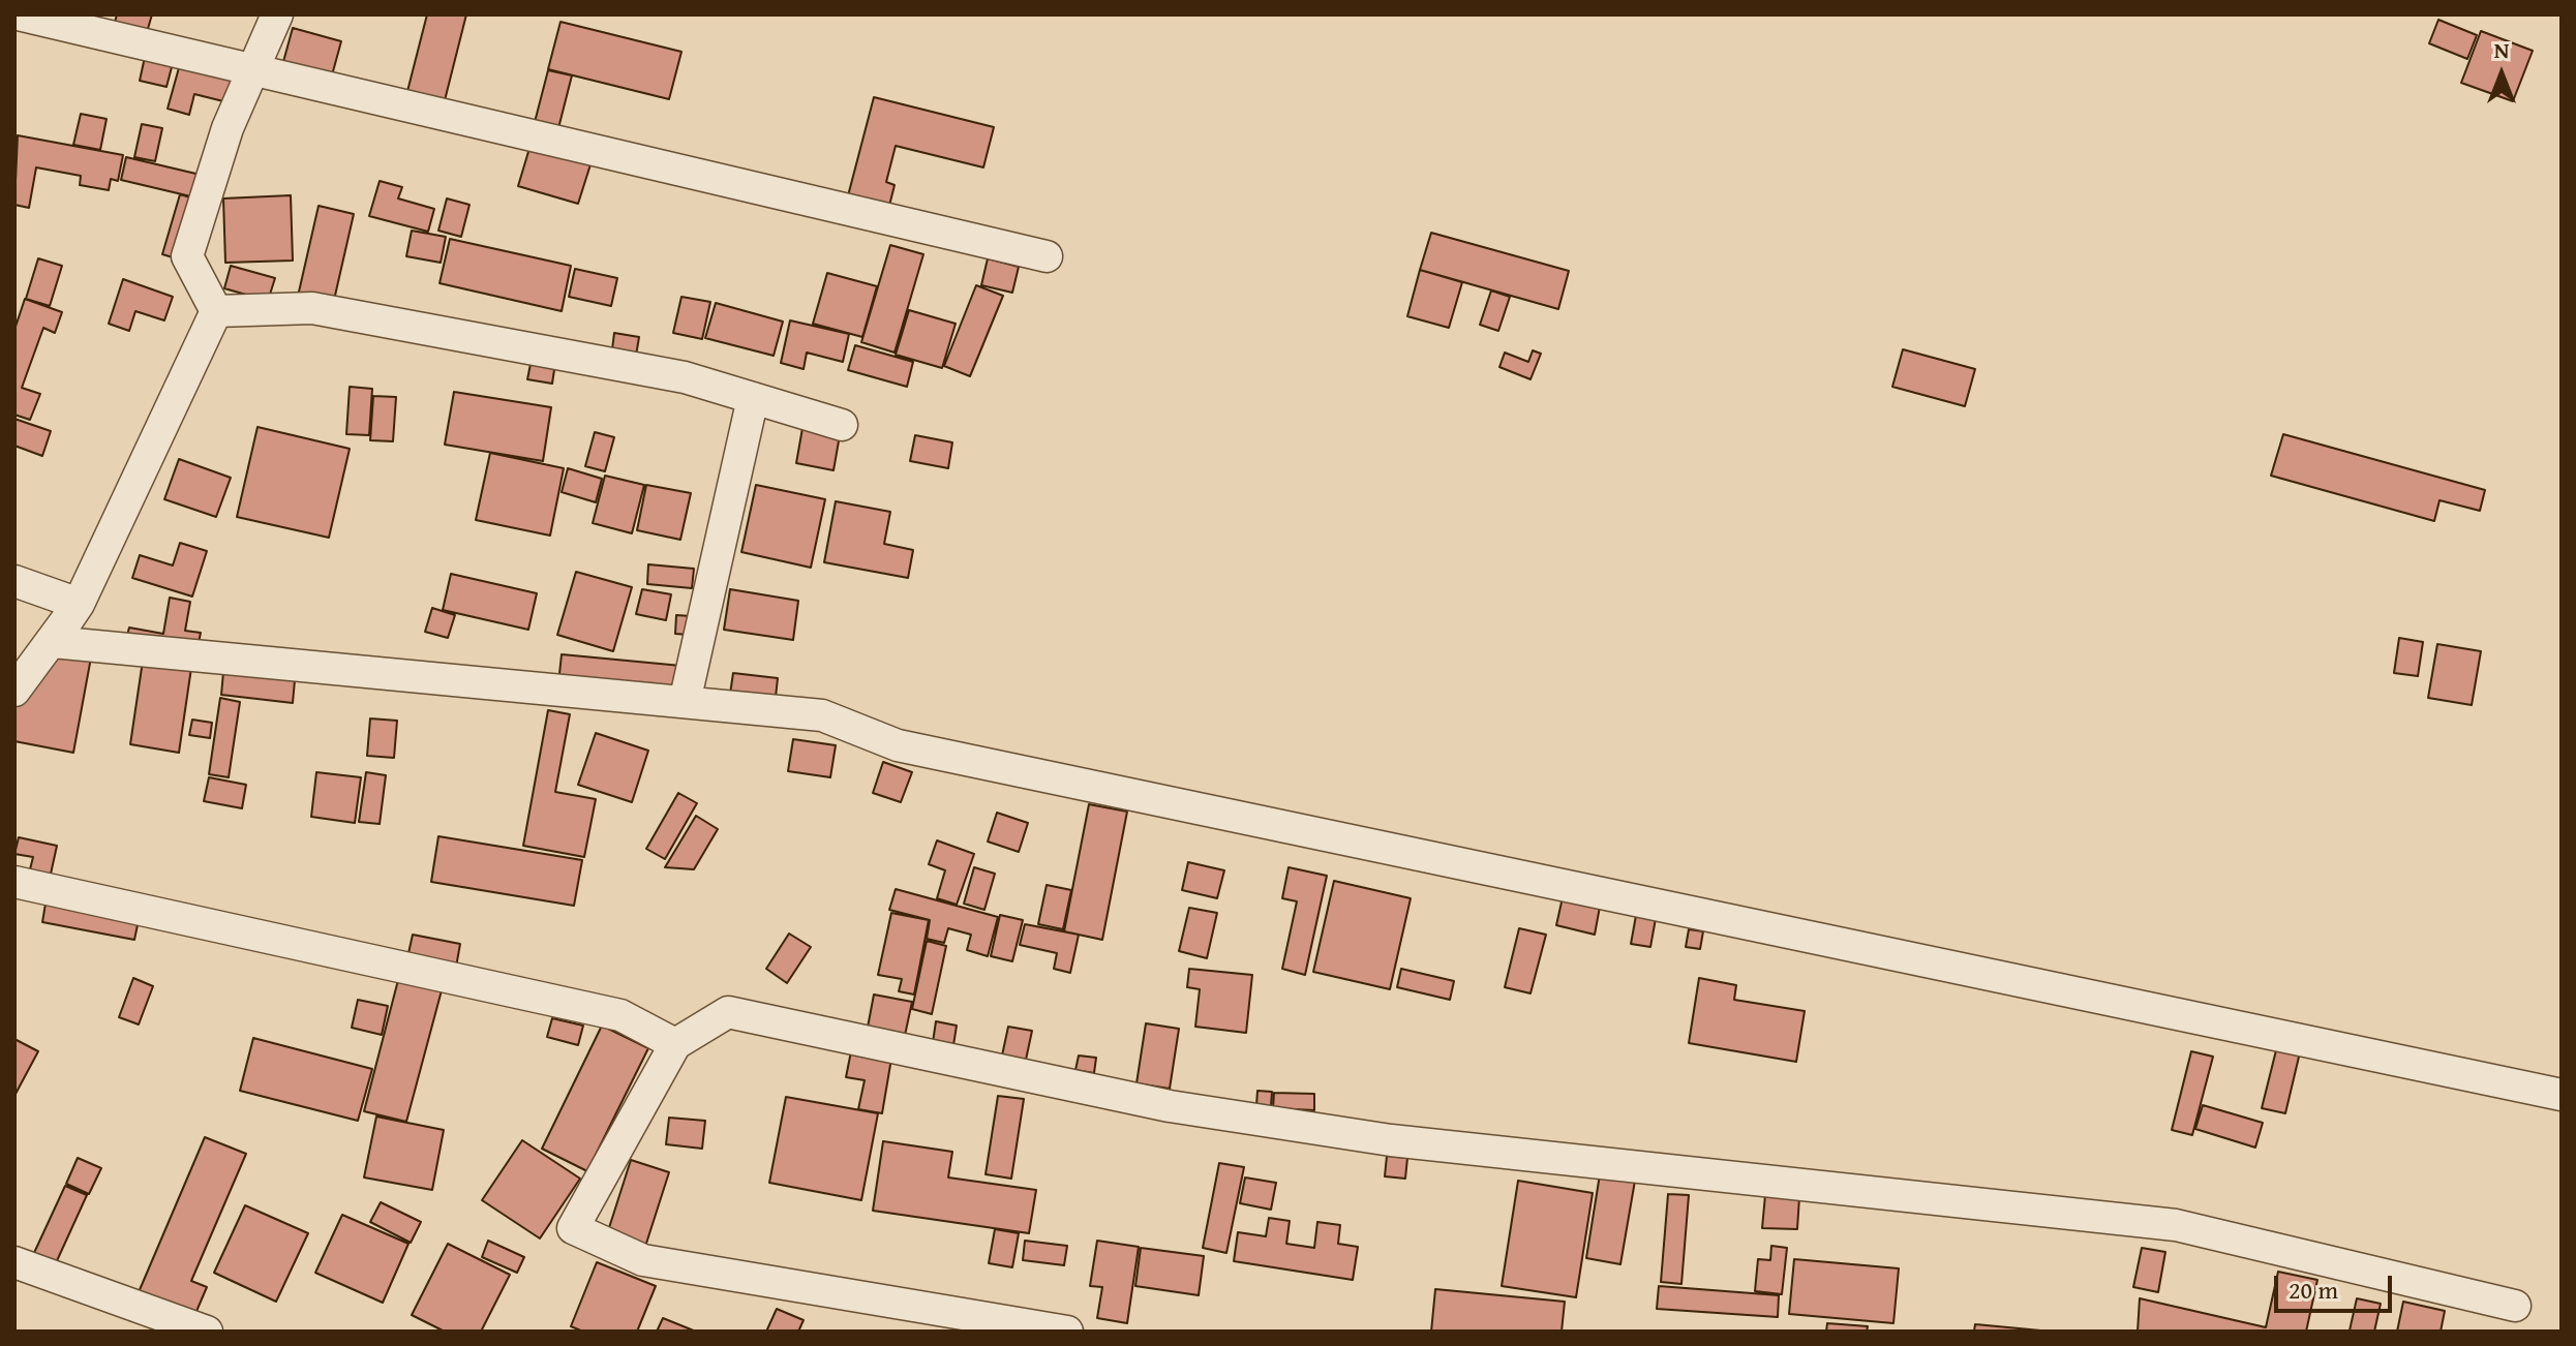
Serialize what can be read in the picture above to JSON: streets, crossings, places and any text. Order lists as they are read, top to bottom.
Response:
{
  "scale_bar": "20 m",
  "north": "top"
}
